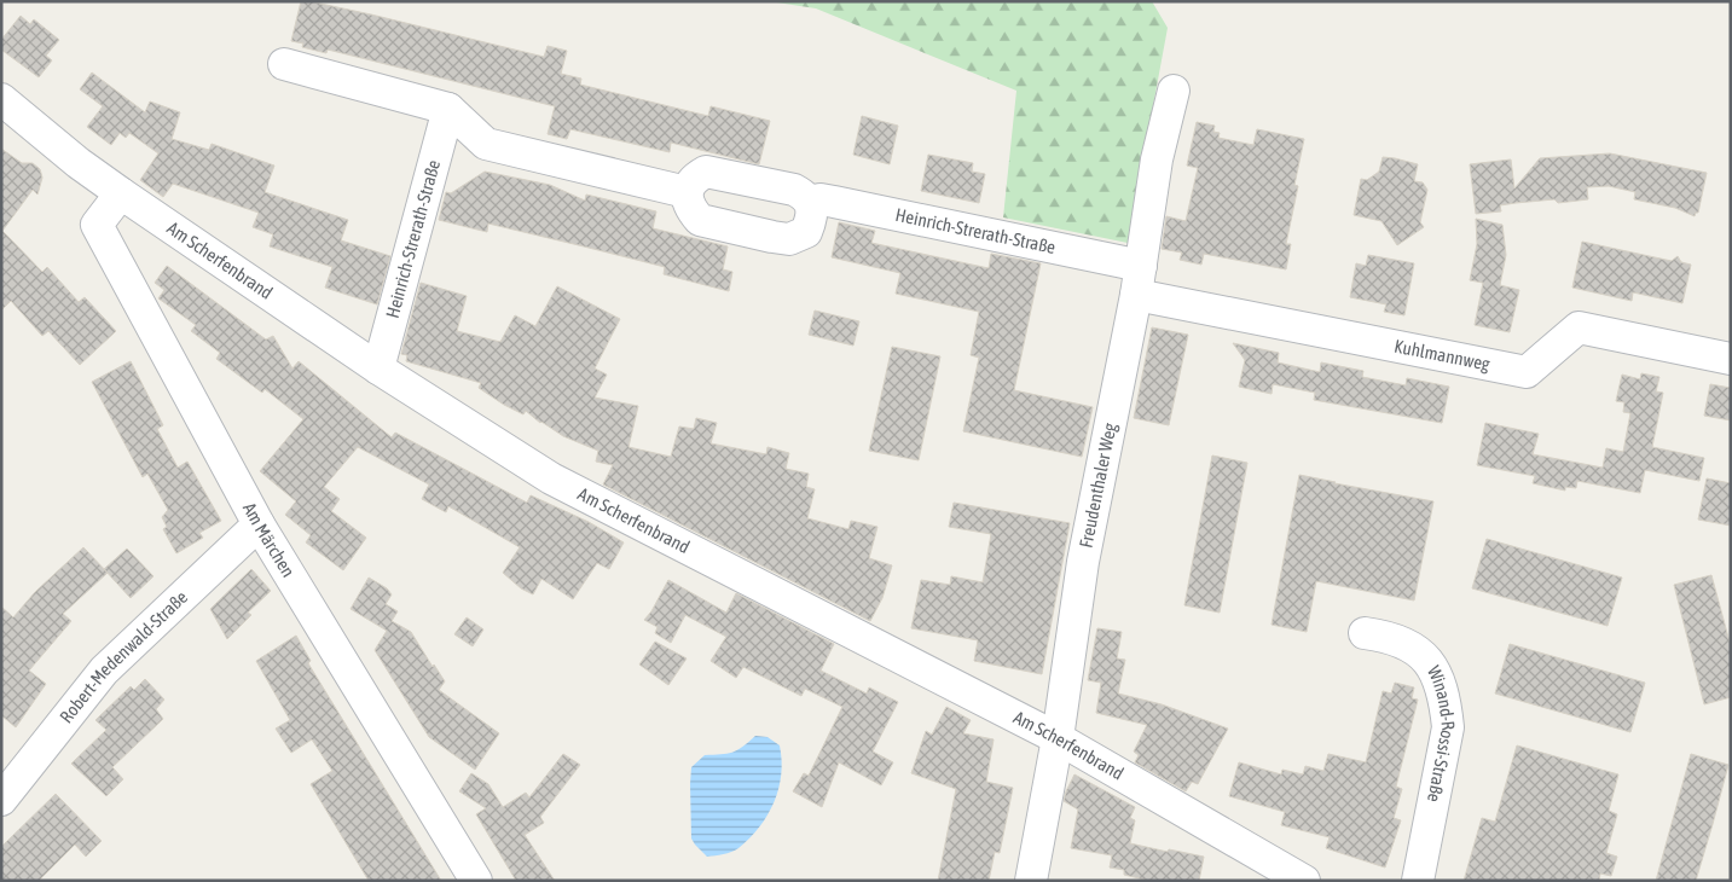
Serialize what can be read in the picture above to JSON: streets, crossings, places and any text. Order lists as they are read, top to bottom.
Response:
{
  "streets": {
    "street": [
      "Heinrich-Strerath-Straße",
      "Am Scherfenbrand",
      "Kuhlmannweg",
      "Freudenthaler Weg",
      "Am Märchen",
      "Robert-Medenwald-Straße",
      "Winand-Rossi-Straße"
    ]
  },
  "crossings": [
    ["Heinrich-Strerath-Straße", "Am Scherfenbrand"],
    ["Heinrich-Strerath-Straße", "Kuhlmannweg"],
    ["Heinrich-Strerath-Straße", "Freudenthaler Weg"],
    ["Am Scherfenbrand", "Freudenthaler Weg"],
    ["Am Scherfenbrand", "Am Märchen"],
    ["Kuhlmannweg", "Freudenthaler Weg"],
    ["Am Märchen", "Robert-Medenwald-Straße"]
  ]
}
